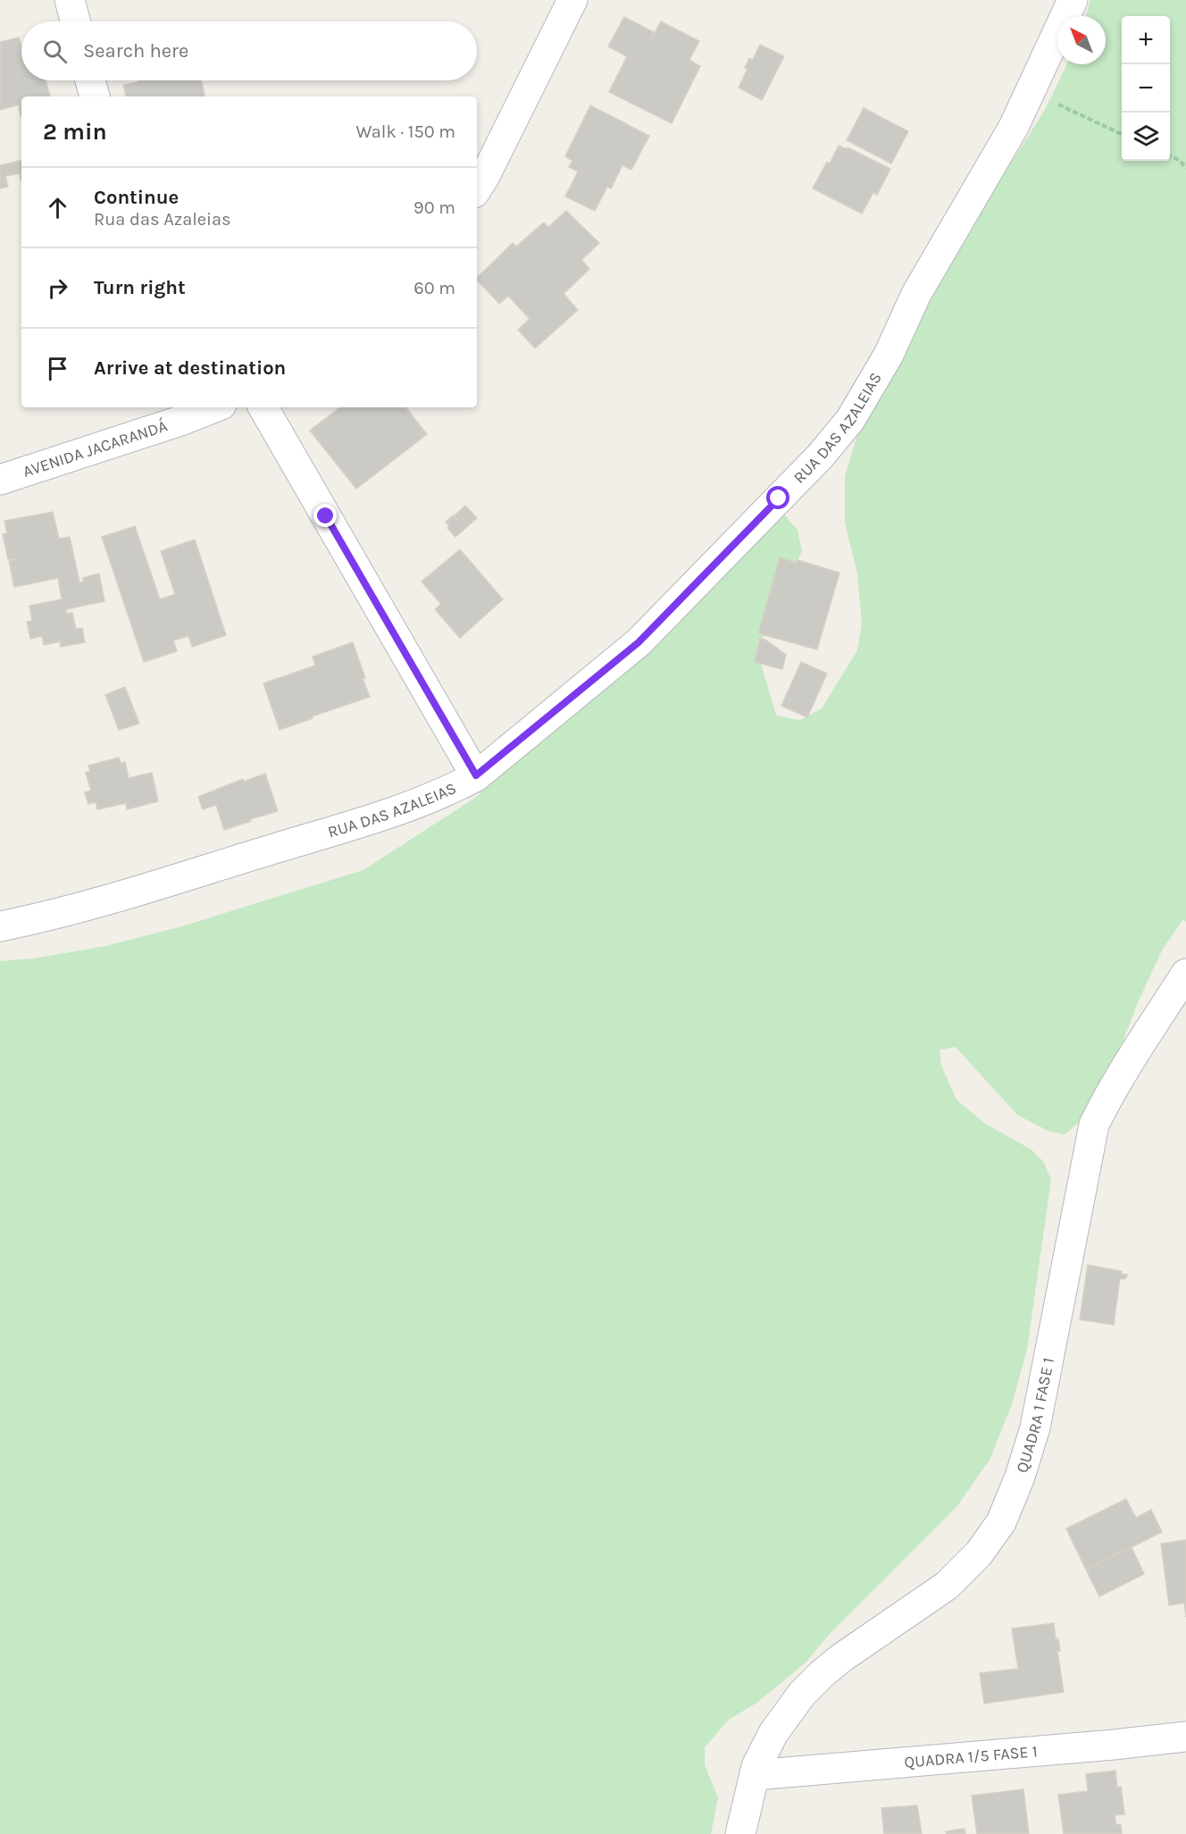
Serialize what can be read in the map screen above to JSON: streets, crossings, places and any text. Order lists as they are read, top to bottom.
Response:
{
  "streets": {
    "street": [
      "RUA DAS AZALEIAS",
      "AVENIDA JACARANDÁ",
      "QUADRA 1 FASE 1",
      "QUADRA 1/5 FASE 1"
    ]
  },
  "crossings": [
    ["QUADRA 1 FASE 1", "QUADRA 1/5 FASE 1"]
  ],
  "north": "top left",
  "page": {
    "map_buttons": ["+", "−"],
    "search": "Search here",
    "heading": ["2 min", "Walk · 150 m"],
    "list": [
      ["Continue", "Rua das Azaleias", "90 m"],
      ["Turn right", "60 m"],
      "Arrive at destination"
    ]
  }
}
